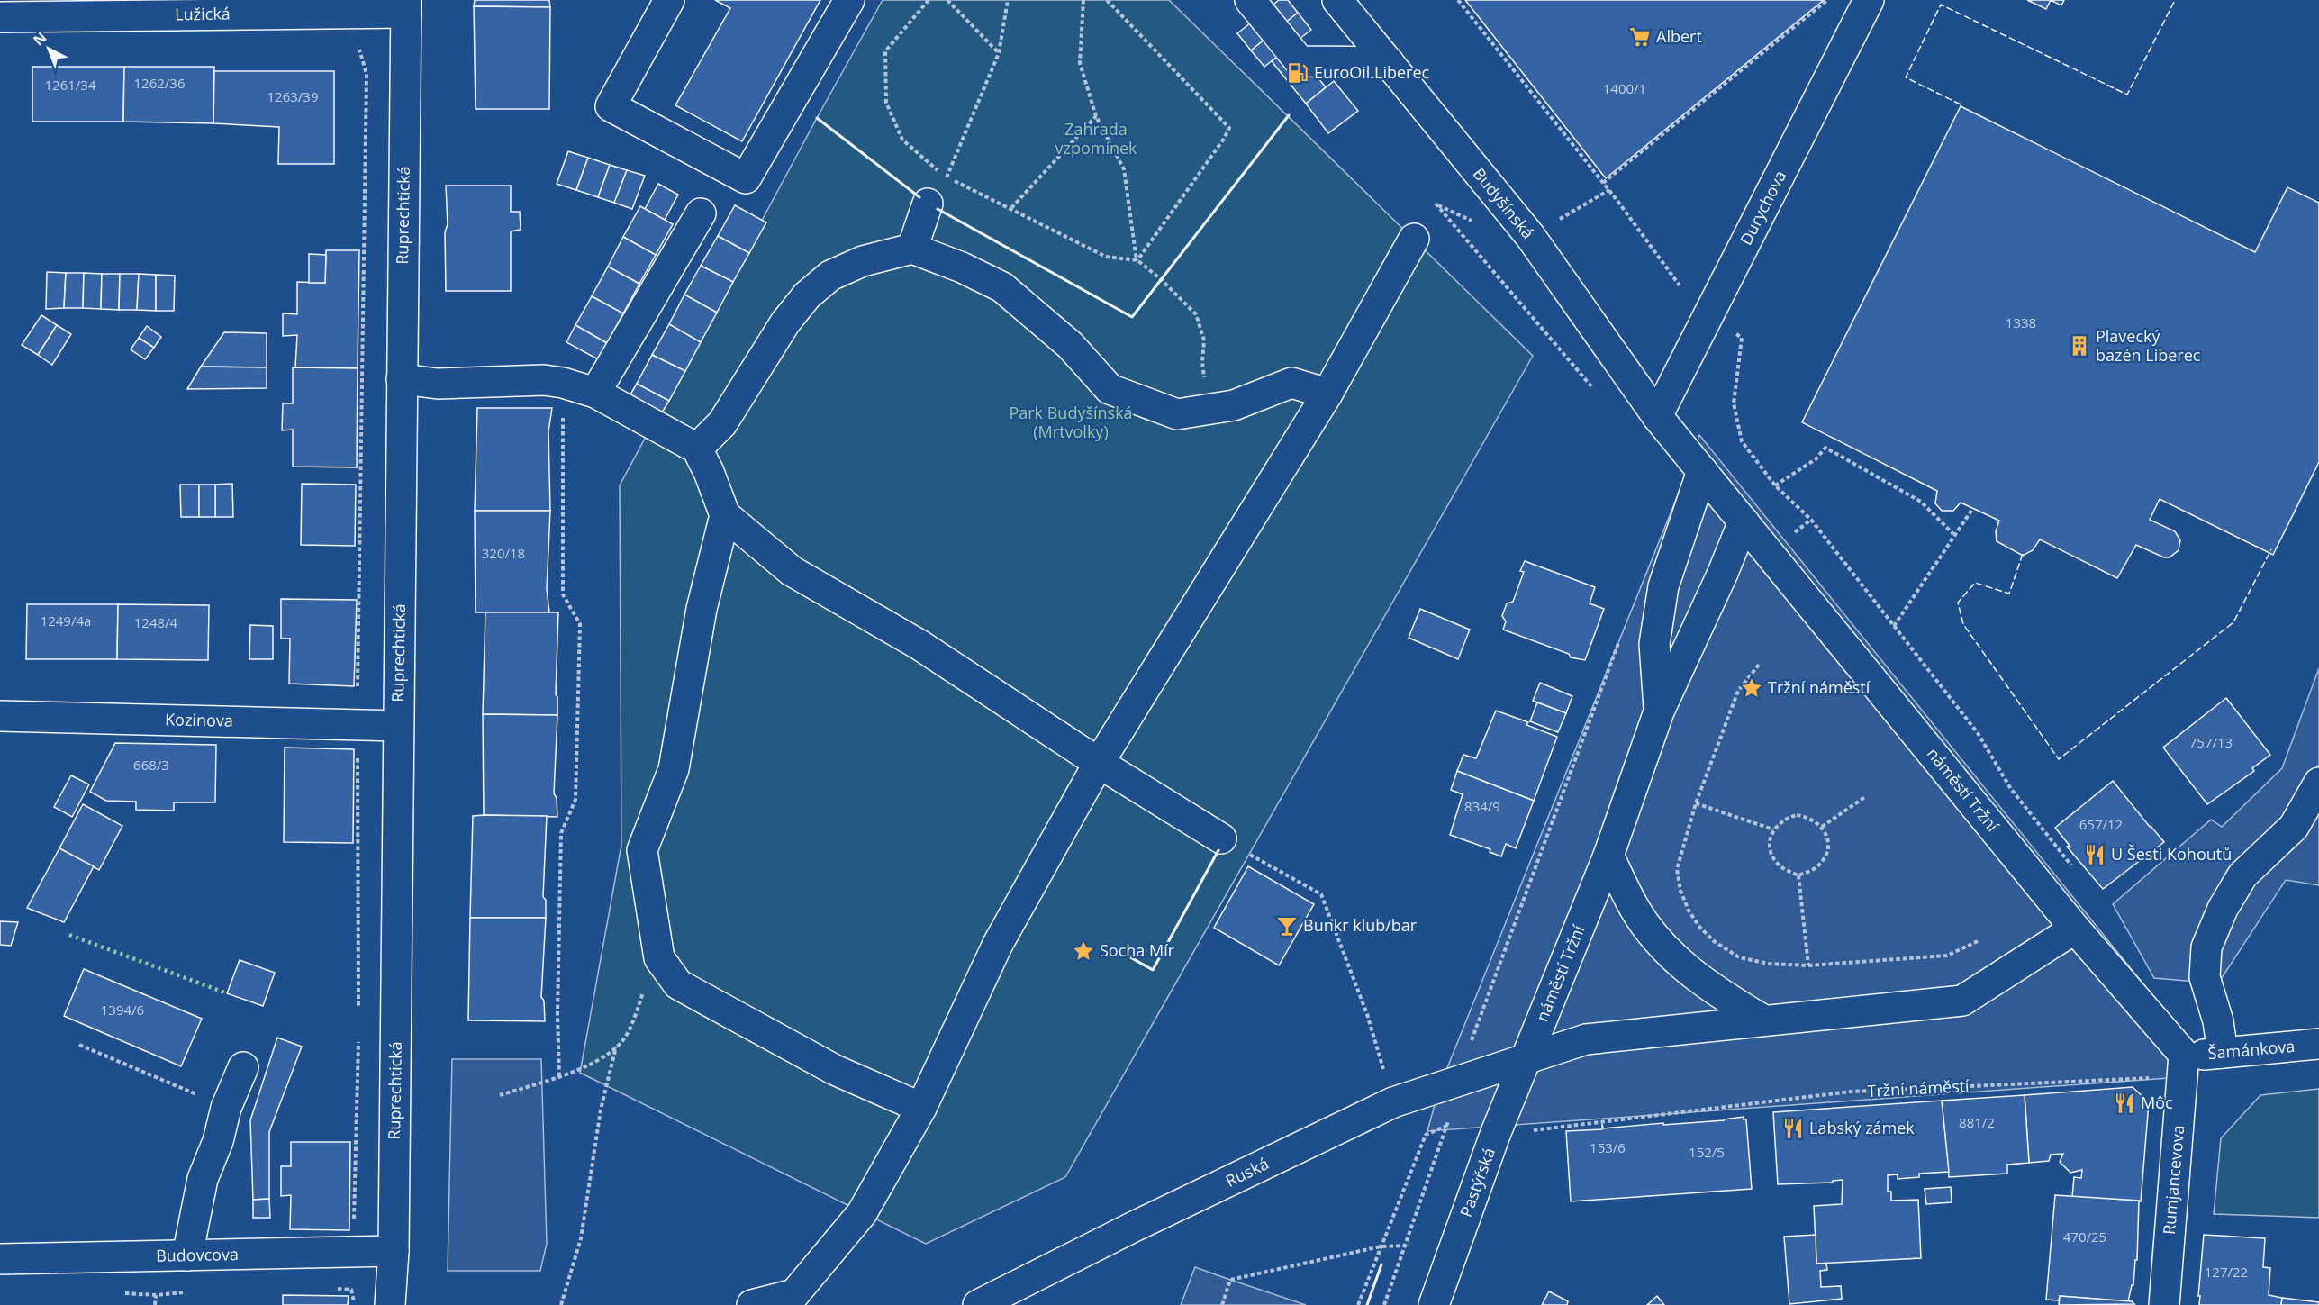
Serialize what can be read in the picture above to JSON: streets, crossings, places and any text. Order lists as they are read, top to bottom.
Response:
{
  "streets": {
    "street": [
      "Lužická",
      "Budyšínská",
      "Durychova",
      "Ruprechtická",
      "Kozinova",
      "náměstí Tržní",
      "Šamánkova",
      "Ruská",
      "Rumjancevova",
      "Pastýřská",
      "Budovcova"
    ],
    "path": ["Tržní náměstí"]
  },
  "crossings": [
    ["Lužická", "Ruprechtická"],
    ["Budyšínská", "Durychova"],
    ["Budyšínská", "náměstí Tržní"],
    ["Durychova", "náměstí Tržní"],
    ["Ruprechtická", "Kozinova"],
    ["Ruprechtická", "Budovcova"],
    ["náměstí Tržní", "Šamánkova"],
    ["náměstí Tržní", "Tržní náměstí"],
    ["náměstí Tržní", "Ruská"],
    ["náměstí Tržní", "Rumjancevova"],
    ["náměstí Tržní", "Pastýřská"],
    ["Šamánkova", "Tržní náměstí"],
    ["Šamánkova", "Rumjancevova"],
    ["Tržní náměstí", "Rumjancevova"],
    ["Tržní náměstí", "Pastýřská"],
    ["Ruská", "Pastýřská"]
  ],
  "parks": ["Zahrada vzpomínek", "Park Budyšínská (Mrtvolky)"],
  "places": {
    "supermarket": ["Albert"],
    "fuel station": ["EuroOil Liberec"],
    "building": ["Plavecký bazén Liberec"],
    "place": ["Tržní náměstí", "Socha Mír"],
    "restaurant": ["U Šesti Kohoutů", "Môc", "Labský zámek"],
    "bar": ["Bunkr klub/bar"]
  },
  "house_numbers": [
    "1262/36",
    "1261/34",
    "1400/1",
    "1263/39",
    "1338",
    "320/18",
    "1249/4a",
    "1248/4",
    "757/13",
    "668/3",
    "834/9",
    "657/12",
    "1394/6",
    "881/2",
    "153/6",
    "152/5",
    "470/25",
    "127/22"
  ],
  "north": "top left"
}
